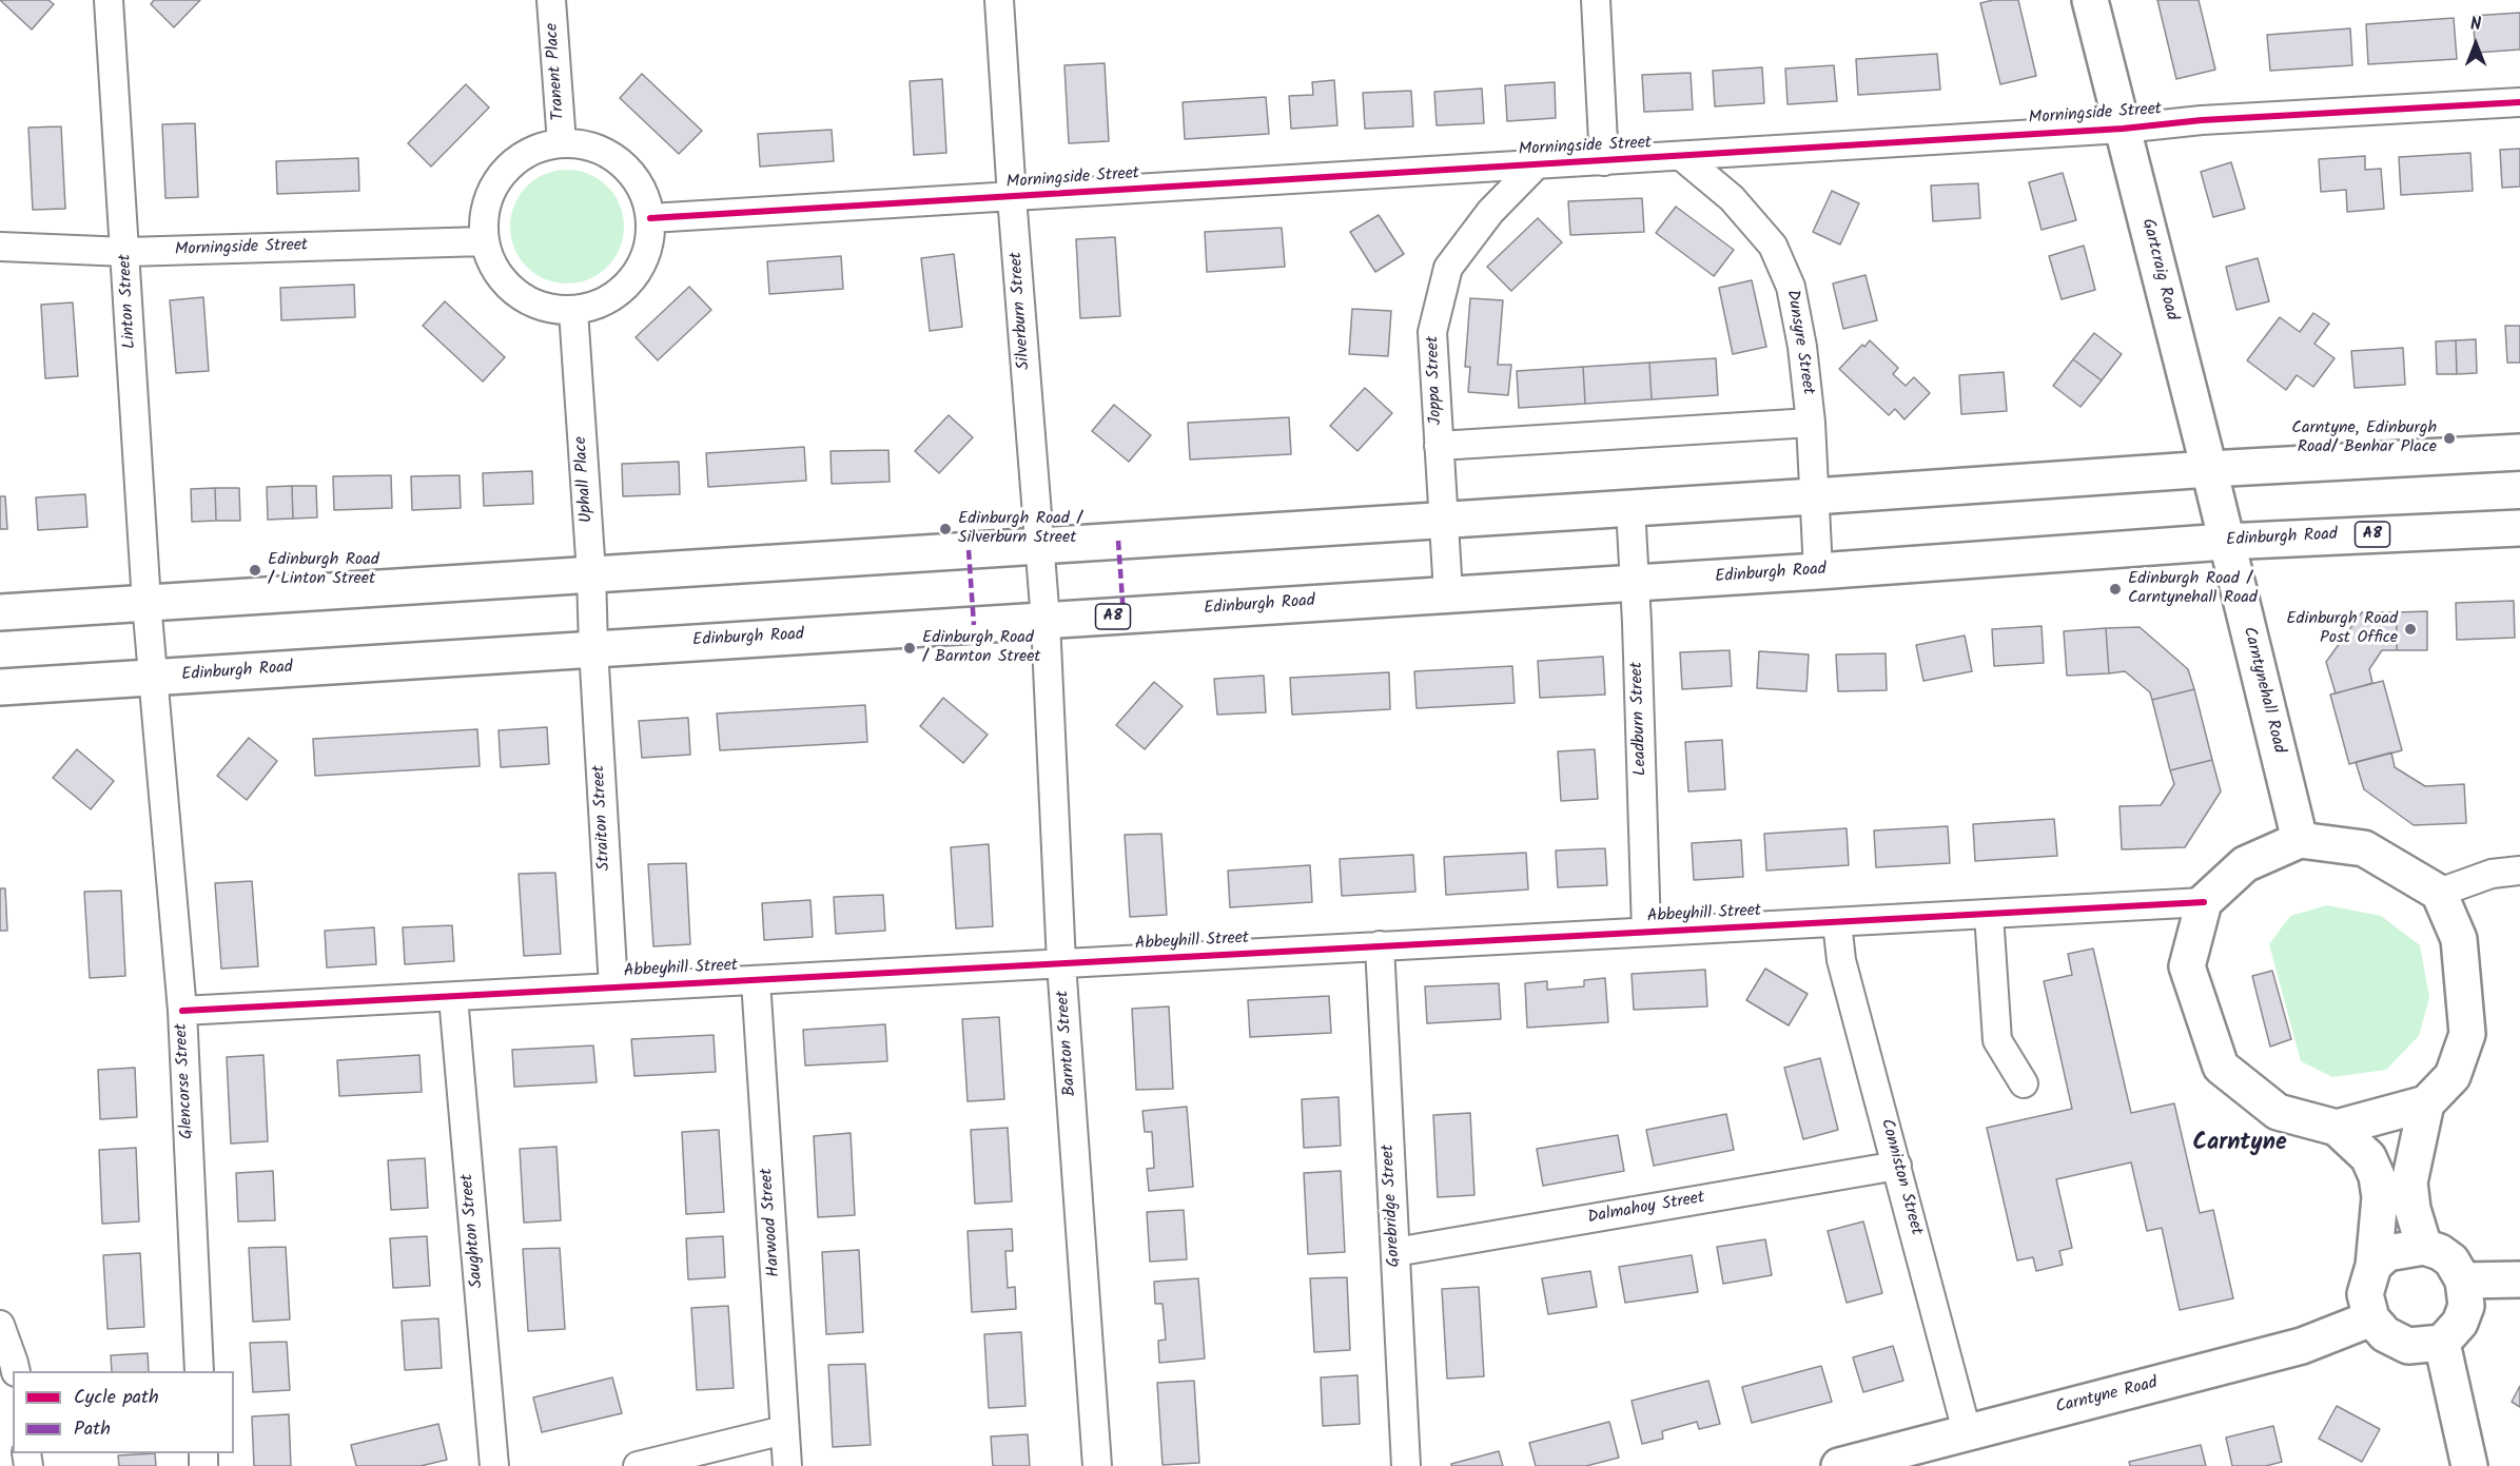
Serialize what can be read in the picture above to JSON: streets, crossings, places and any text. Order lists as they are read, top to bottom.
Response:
{
  "streets": {
    "main road": [
      "Gartcraig Road",
      "A8",
      "Edinburgh Road",
      "Carntynehall Road",
      "Carntyne Road"
    ],
    "street": [
      "Tranent Place",
      "Morningside Street",
      "Linton Street",
      "Silverburn Street",
      "Dunsyre Street",
      "Joppa Street",
      "Uphall Place",
      "Leadburn Street",
      "Straiton Street",
      "Abbeyhill Street",
      "Barnton Street",
      "Glencorse Street",
      "Conniston Street",
      "Gorebridge Street",
      "Dalmahoy Street",
      "Harwood Street",
      "Saughton Street"
    ]
  },
  "crossings": [
    ["Tranent Place", "Morningside Street"],
    ["Tranent Place", "Uphall Place"],
    ["Morningside Street", "Gartcraig Road"],
    ["Morningside Street", "Linton Street"],
    ["Morningside Street", "Silverburn Street"],
    ["Morningside Street", "Dunsyre Street"],
    ["Morningside Street", "Joppa Street"],
    ["Morningside Street", "Uphall Place"],
    ["Gartcraig Road", "Edinburgh Road"],
    ["Gartcraig Road", "Carntynehall Road"],
    ["Linton Street", "Edinburgh Road"],
    ["Linton Street", "Glencorse Street"],
    ["Silverburn Street", "Edinburgh Road"],
    ["Silverburn Street", "Barnton Street"],
    ["Dunsyre Street", "Edinburgh Road"],
    ["Joppa Street", "Edinburgh Road"],
    ["Uphall Place", "Edinburgh Road"],
    ["Uphall Place", "Straiton Street"],
    ["Edinburgh Road", "Carntynehall Road"],
    ["Edinburgh Road", "Leadburn Street"],
    ["Edinburgh Road", "Straiton Street"],
    ["Edinburgh Road", "Barnton Street"],
    ["Edinburgh Road", "Glencorse Street"],
    ["Leadburn Street", "Abbeyhill Street"],
    ["Straiton Street", "Abbeyhill Street"],
    ["Abbeyhill Street", "Barnton Street"],
    ["Abbeyhill Street", "Glencorse Street"],
    ["Abbeyhill Street", "Conniston Street"],
    ["Abbeyhill Street", "Gorebridge Street"],
    ["Abbeyhill Street", "Harwood Street"],
    ["Abbeyhill Street", "Saughton Street"],
    ["Conniston Street", "Dalmahoy Street"],
    ["Conniston Street", "Carntyne Road"],
    ["Gorebridge Street", "Dalmahoy Street"]
  ],
  "districts": ["Carntyne"],
  "places": [
    "Carntyne, Edinburgh Road/ Benhar Place",
    "Edinburgh Road / Silverburn Street",
    "Edinburgh Road / Linton Street",
    "Edinburgh Road / Carntynehall Road",
    "Edinburgh Road Post Office",
    "Edinburgh Road / Barnton Street"
  ],
  "legend": ["Cycle path", "Path"],
  "north": "top"
}
